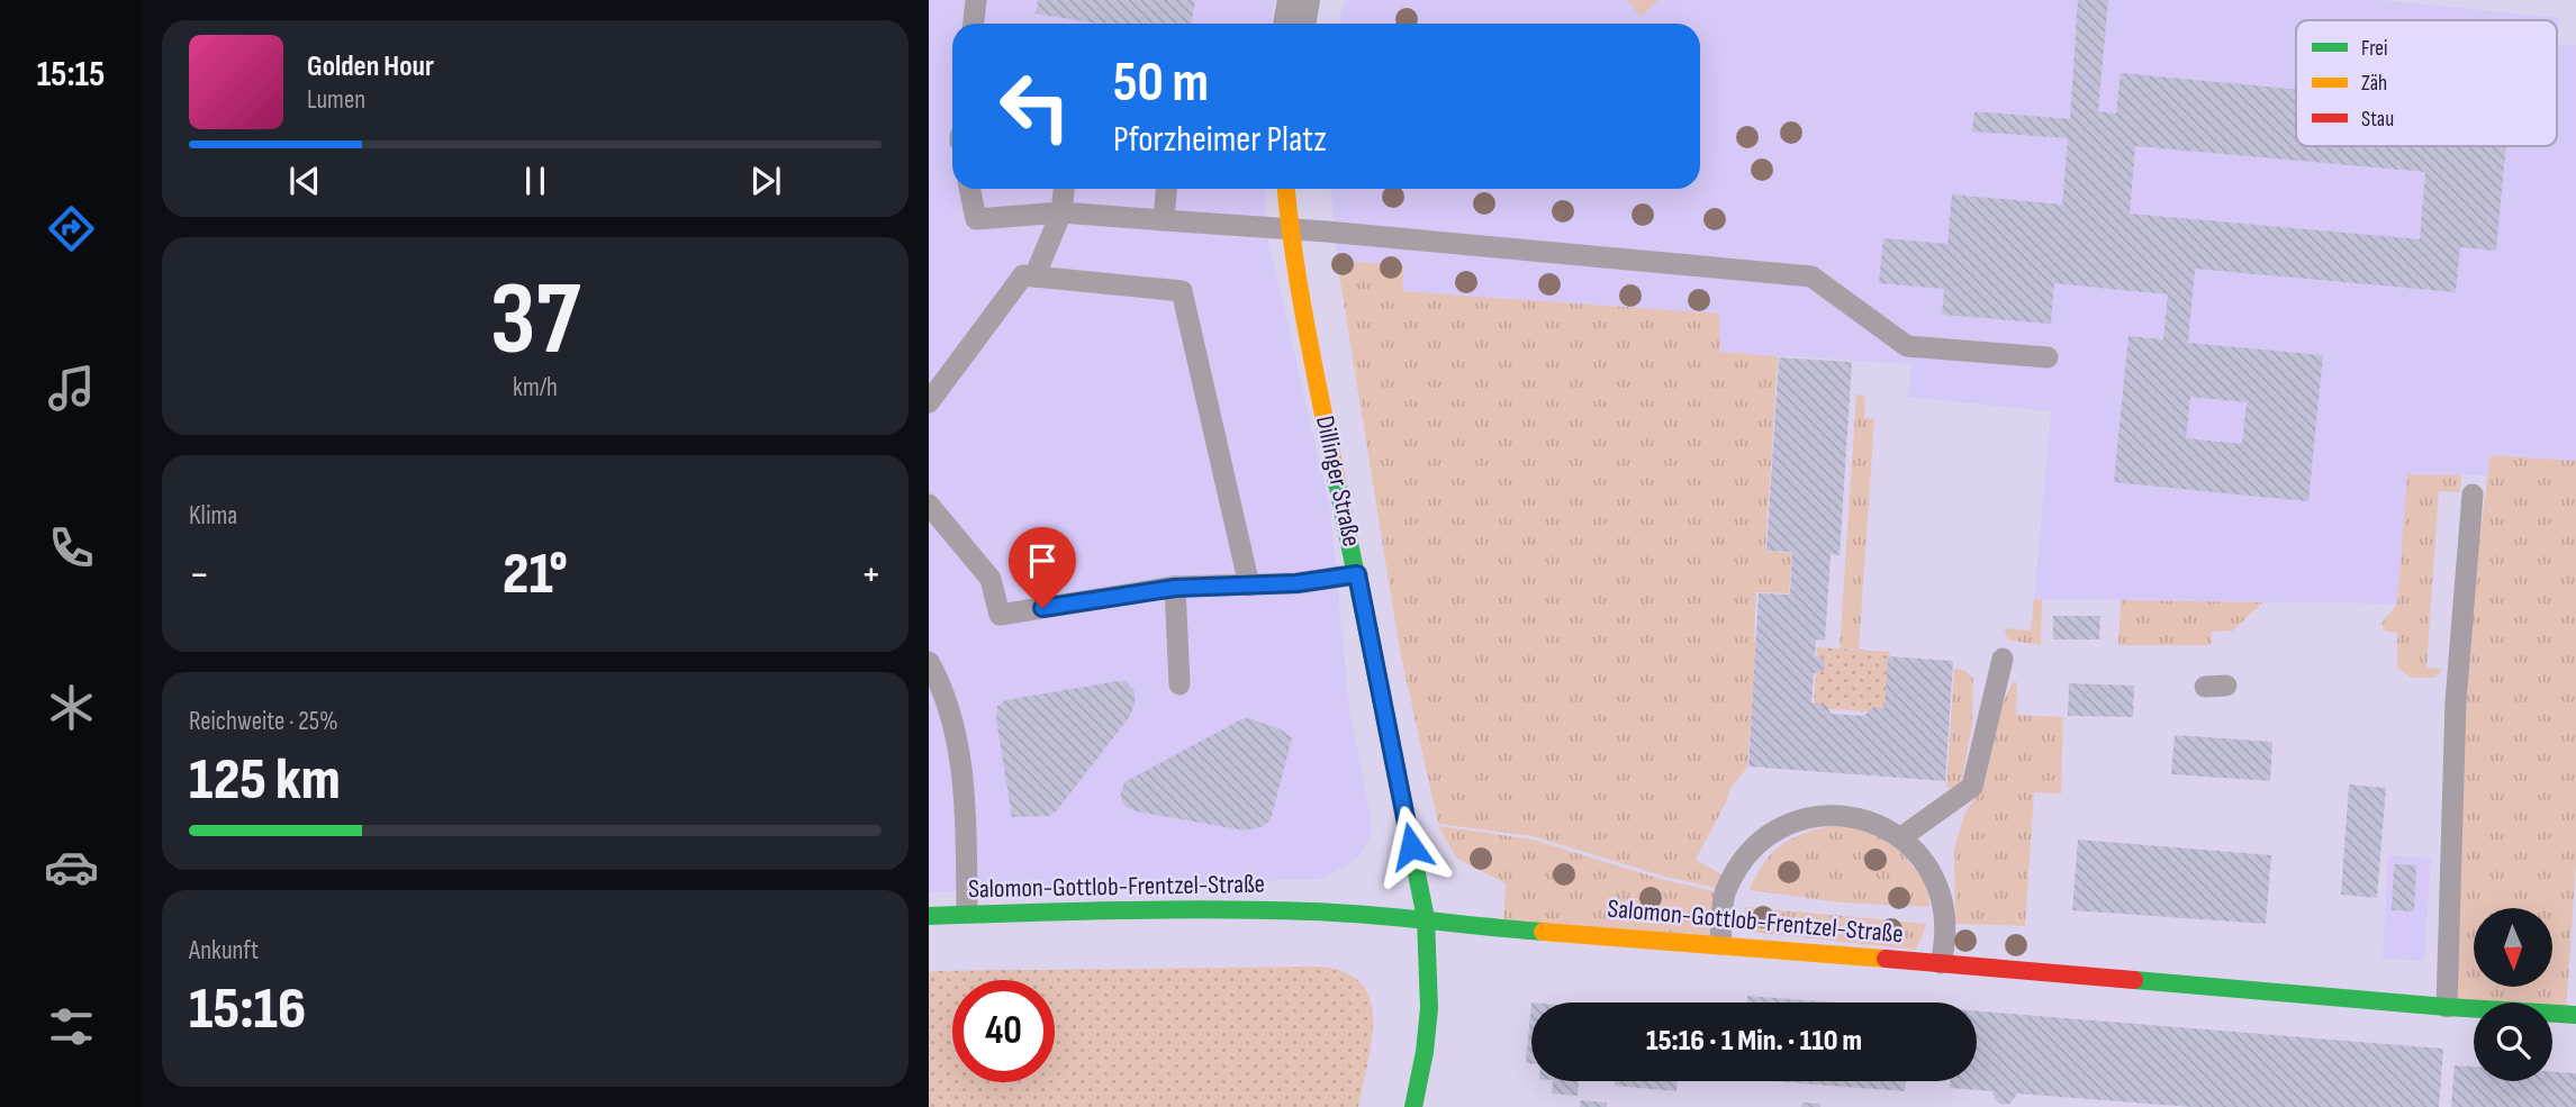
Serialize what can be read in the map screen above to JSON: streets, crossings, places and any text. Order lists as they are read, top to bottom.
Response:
{
  "streets": {
    "street": ["Dillinger Straße", "Salomon-Gottlob-Frentzel-Straße"]
  },
  "crossings": [
    ["Dillinger Straße", "Salomon-Gottlob-Frentzel-Straße"]
  ],
  "legend": ["Frei", "Zäh", "Stau"],
  "north": "bottom",
  "page": {
    "tabs": "15:15",
    "turn": ["50 m", "Pforzheimer Platz"],
    "song": ["Golden Hour", "Lumen"],
    "tile": [
      ["37", "km/h"],
      "Klima",
      ["Reichweite · 25%", "125 km"],
      ["Ankunft", "15:16"]
    ],
    "heat": ["−", "21°", "+"],
    "limit": "40",
    "trip": "15:16 · 1 Min. · 110 m"
  }
}
